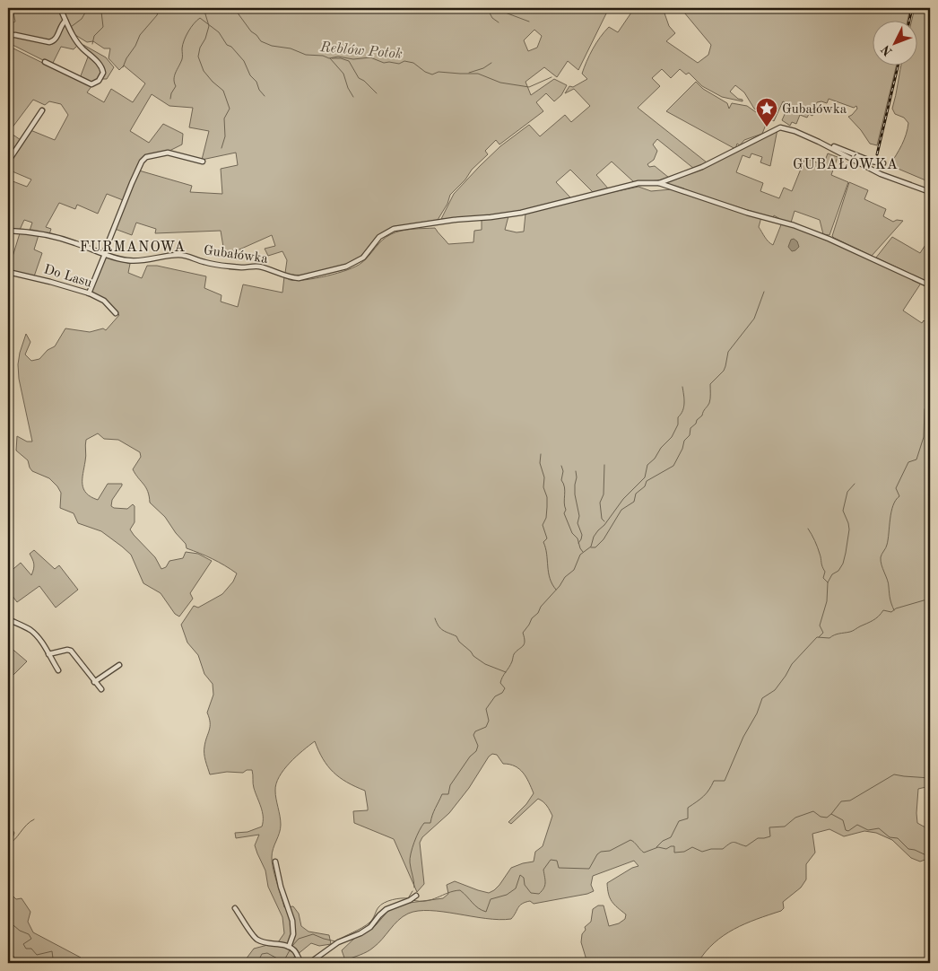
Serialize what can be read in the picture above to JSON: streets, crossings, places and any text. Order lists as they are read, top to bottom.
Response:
{
  "streets": {
    "street": ["Gubałówka", "Do Lasu"]
  },
  "districts": ["GUBAŁÓWKA", "FURMANOWA"],
  "water": ["Reblów Potok"],
  "places": {
    "place": ["Gubałówka"]
  },
  "north": "bottom left"
}
